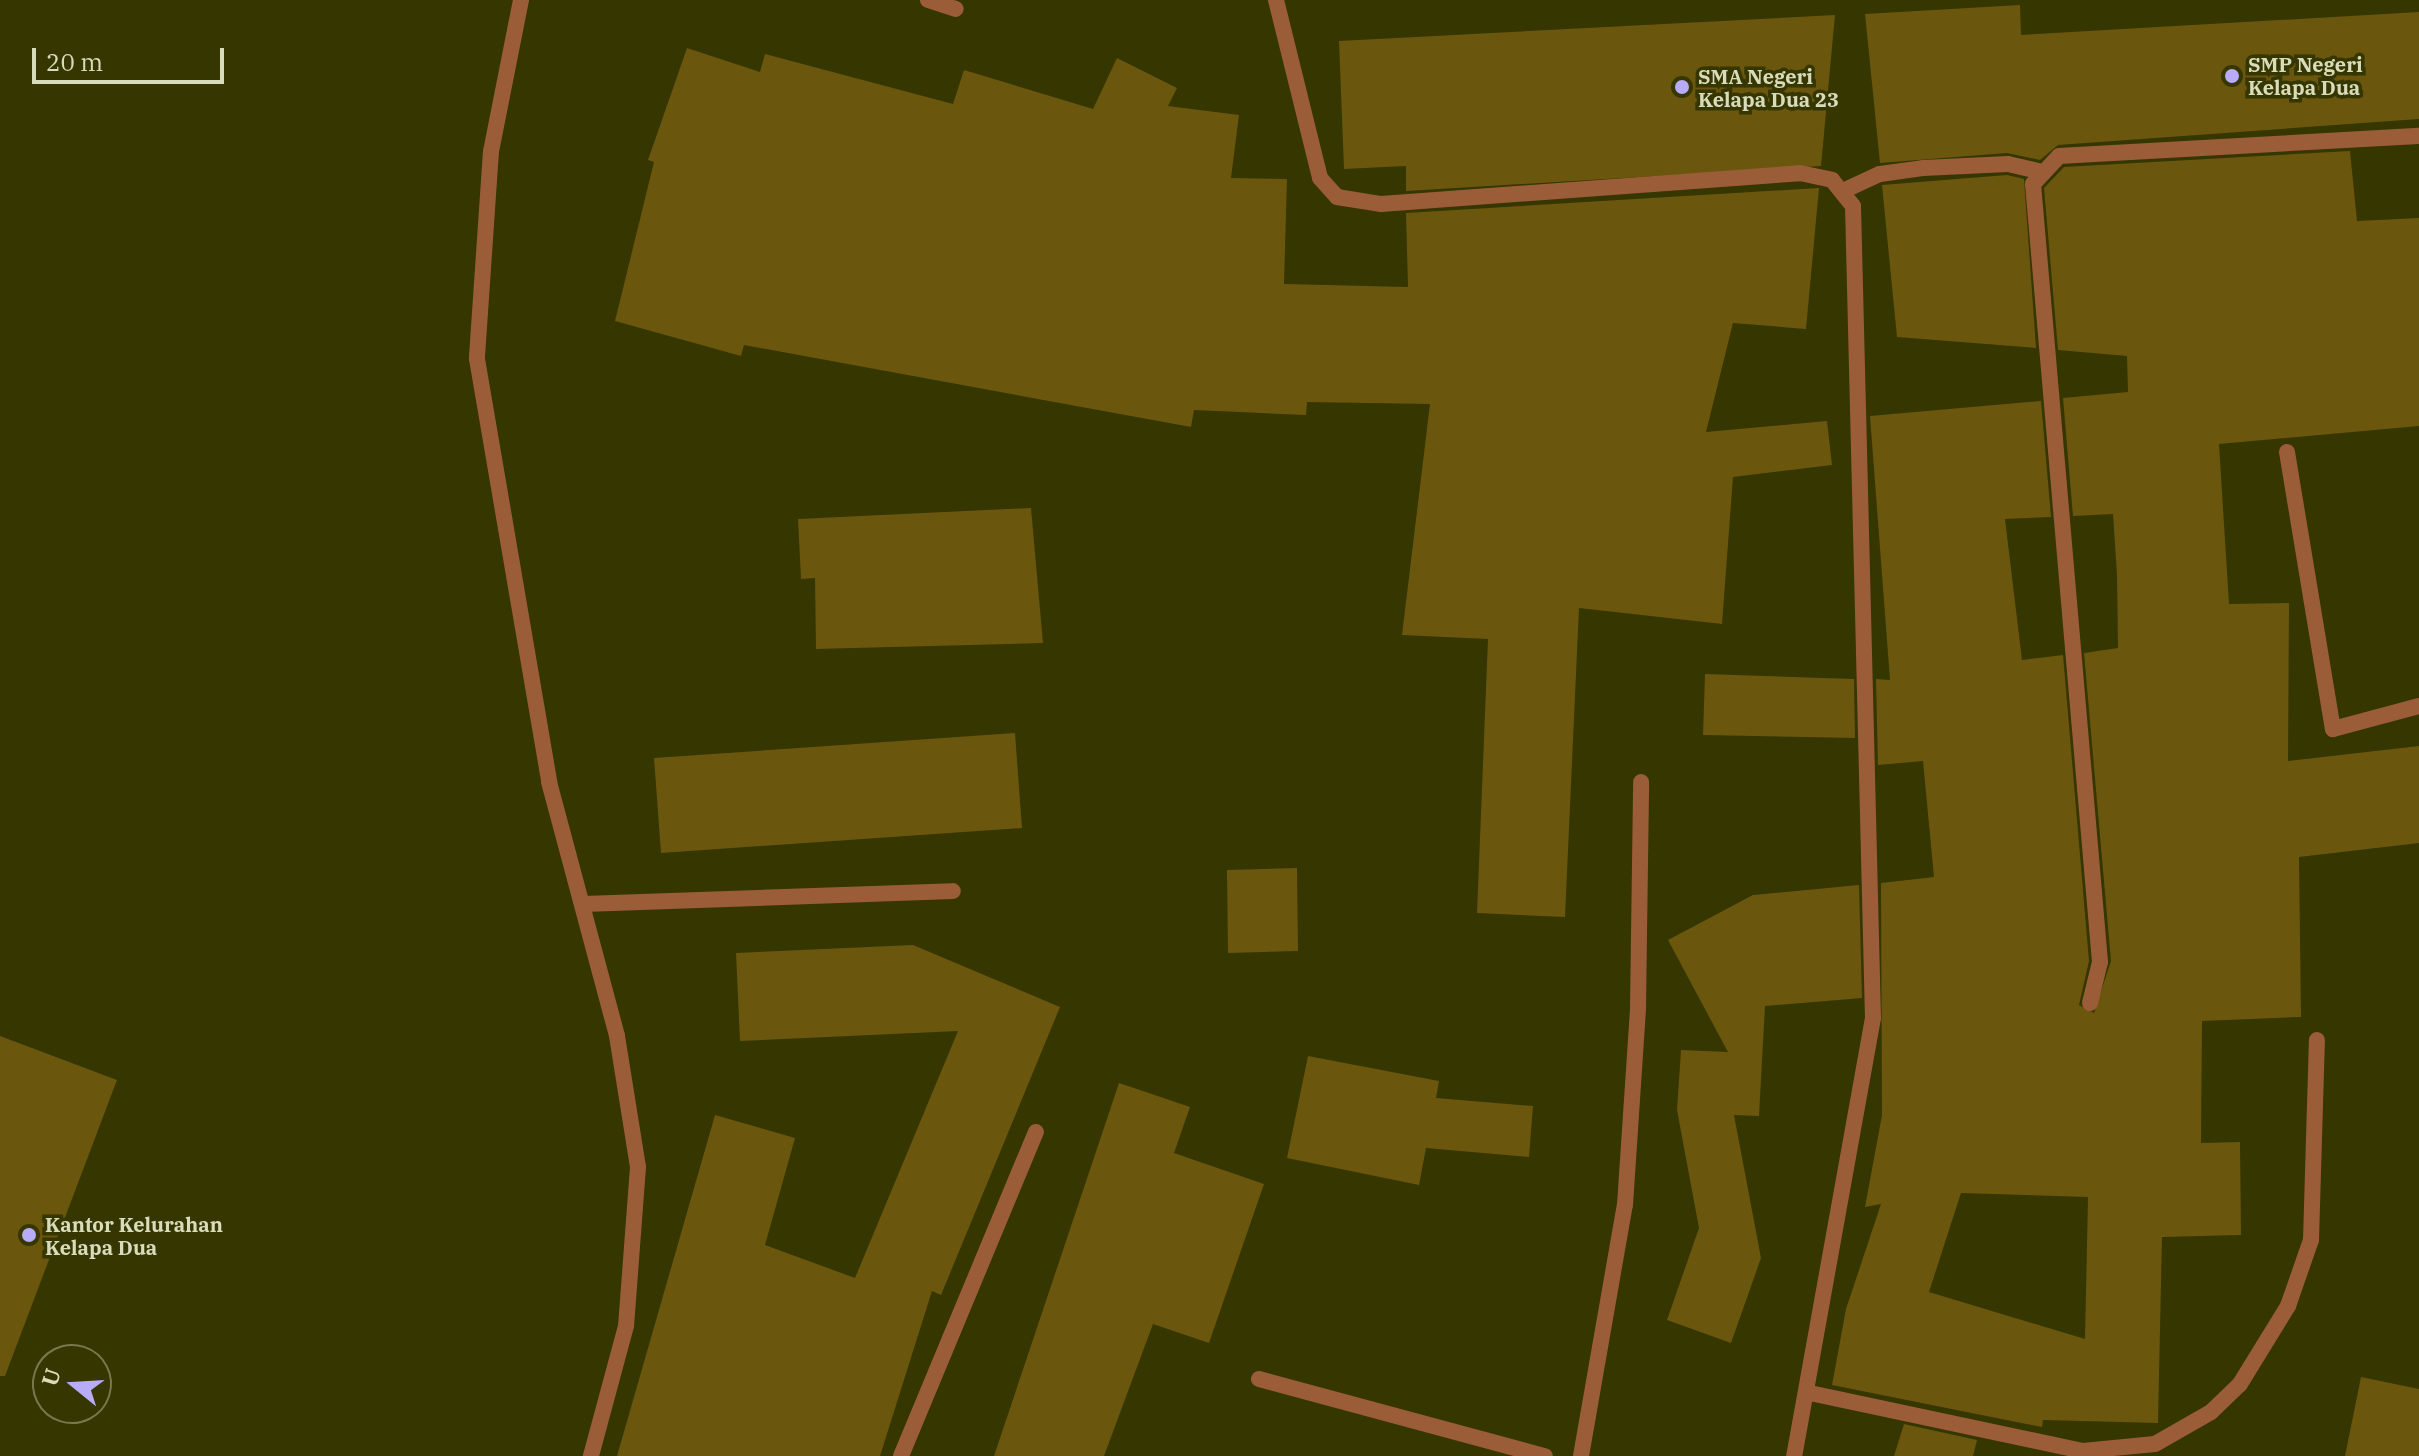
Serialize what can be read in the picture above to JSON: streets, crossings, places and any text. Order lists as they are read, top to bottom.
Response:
{
  "places": ["SMP Negeri Kelapa Dua", "SMA Negeri Kelapa Dua 23", "Kantor Kelurahan Kelapa Dua"],
  "scale_bar": "20 m",
  "north": "left"
}
